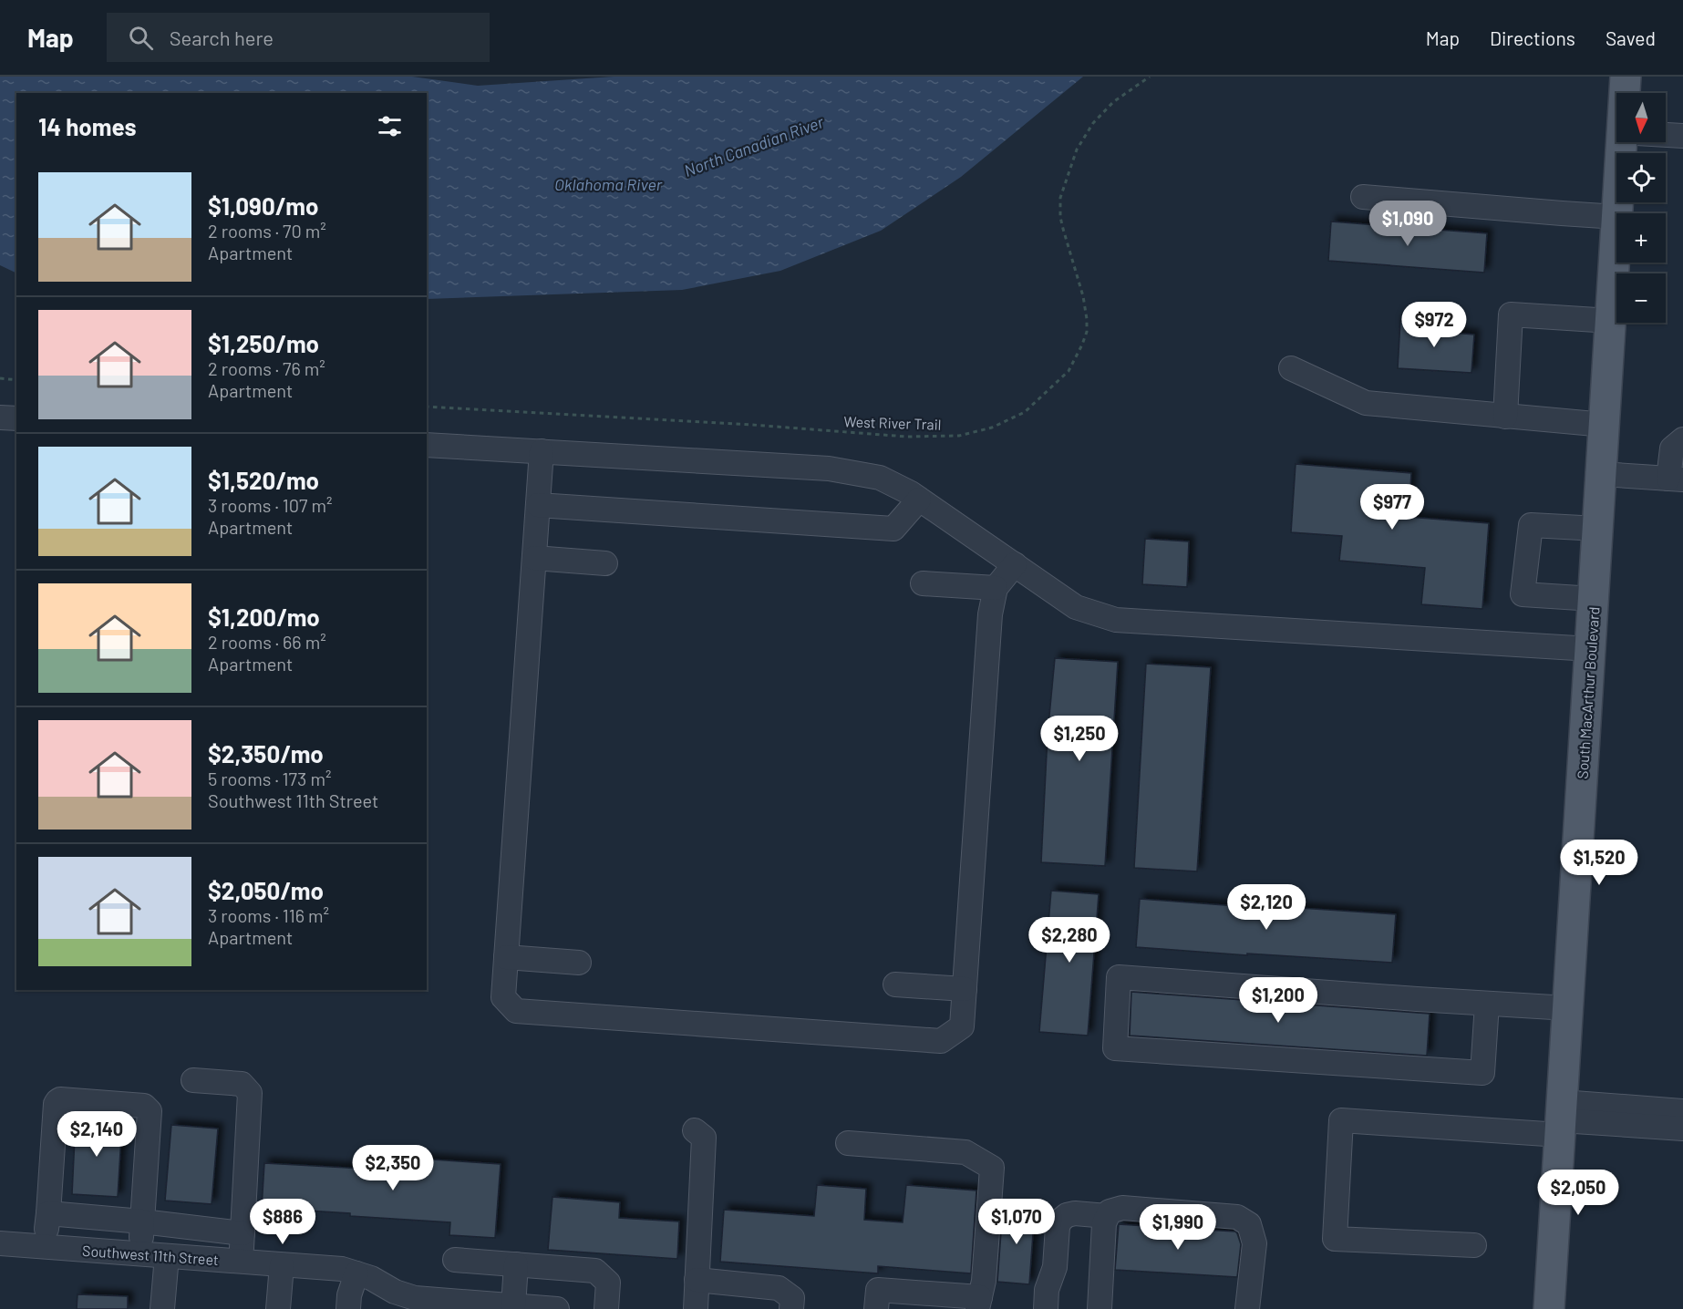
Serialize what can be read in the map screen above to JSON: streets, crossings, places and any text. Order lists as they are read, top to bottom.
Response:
{
  "streets": {
    "main road": ["South MacArthur Boulevard"],
    "street": ["Southwest 11th Street"],
    "path": ["West River Trail"]
  },
  "water": ["North Canadian River", "Oklahoma River"],
  "north": "bottom",
  "page": {
    "header": "Map",
    "search": "Search here",
    "nav": ["Map", "Directions", "Saved"],
    "map_buttons": ["+", "−"],
    "heading": "14 homes",
    "list": [
      {
        "name": "$1,090/mo",
        "note": "2 rooms · 70 m² · Apartment"
      },
      {
        "name": "$1,250/mo",
        "note": "2 rooms · 76 m² · Apartment"
      },
      {
        "name": "$1,520/mo",
        "note": "3 rooms · 107 m² · Apartment"
      },
      {
        "name": "$1,200/mo",
        "note": "2 rooms · 66 m² · Apartment"
      },
      {
        "name": "$2,350/mo",
        "note": "5 rooms · 173 m² · Southwest 11th Street"
      },
      {
        "name": "$2,050/mo",
        "note": "3 rooms · 116 m² · Apartment"
      }
    ],
    "price": [
      "$1,090",
      "$972",
      "$977",
      "$1,250",
      "$1,520",
      "$2,120",
      "$2,280",
      "$1,200",
      "$2,140",
      "$2,350",
      "$2,050",
      "$886",
      "$1,070",
      "$1,990"
    ]
  }
}
